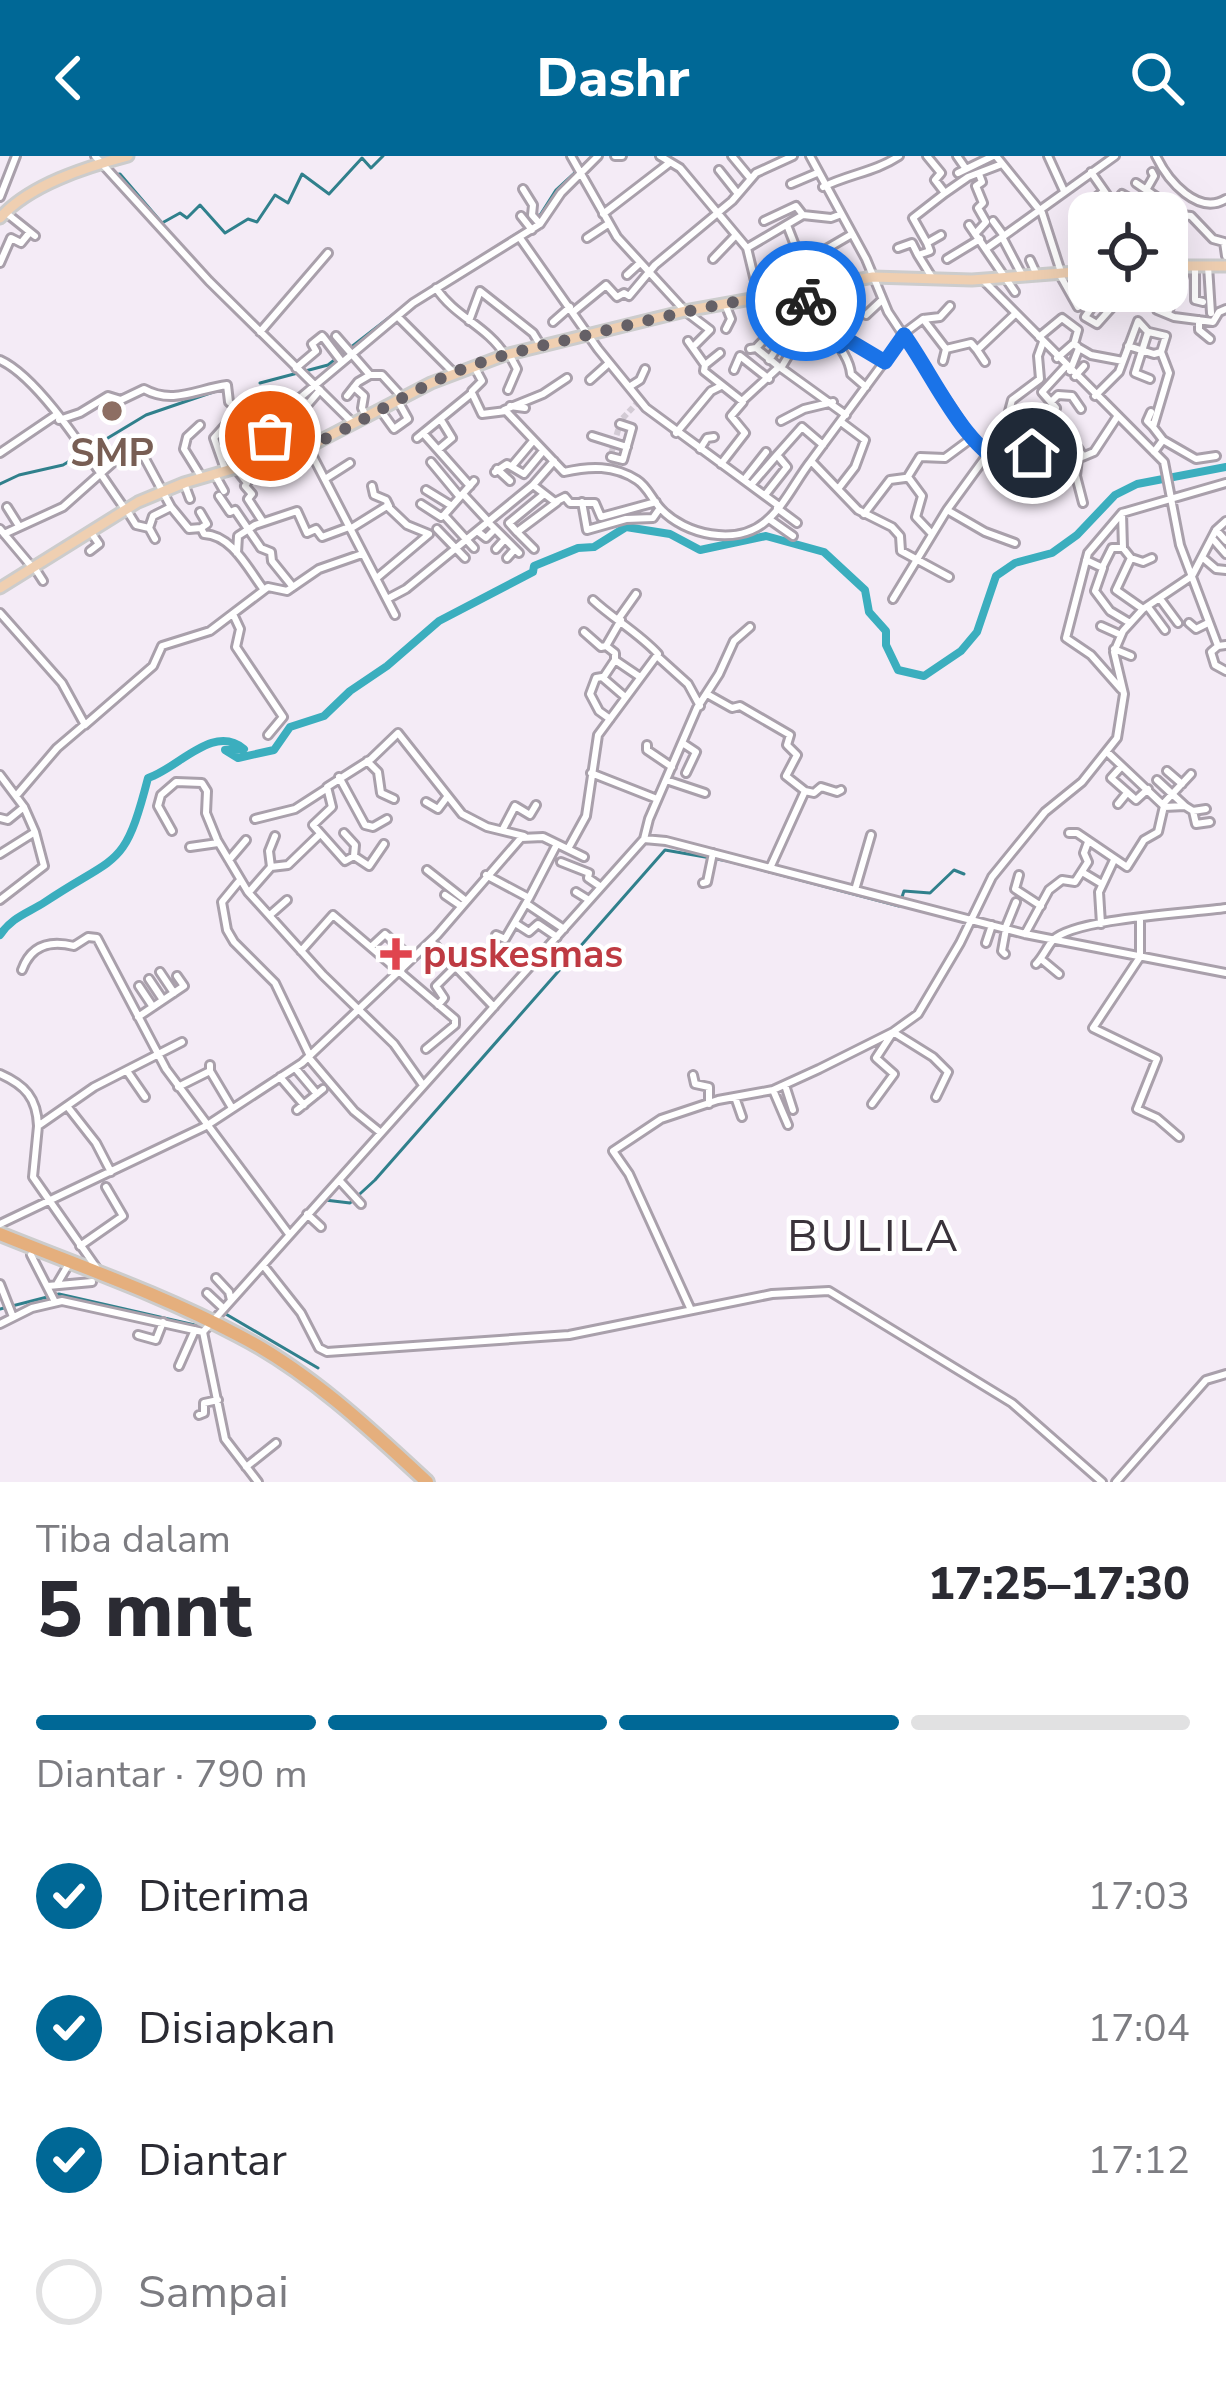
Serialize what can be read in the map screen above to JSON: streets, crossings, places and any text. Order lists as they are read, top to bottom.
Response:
{
  "districts": ["BULILA"],
  "places": {
    "other": ["SMP"],
    "health": ["puskesmas"]
  },
  "page": {
    "header": "Dashr",
    "heading": ["5 mnt", "Tiba dalam", "17:25–17:30"],
    "bar": "Diantar · 790 m",
    "list": [
      ["Diterima", "17:03"],
      ["Disiapkan", "17:04"],
      ["Diantar", "17:12"],
      "Sampai"
    ]
  }
}
